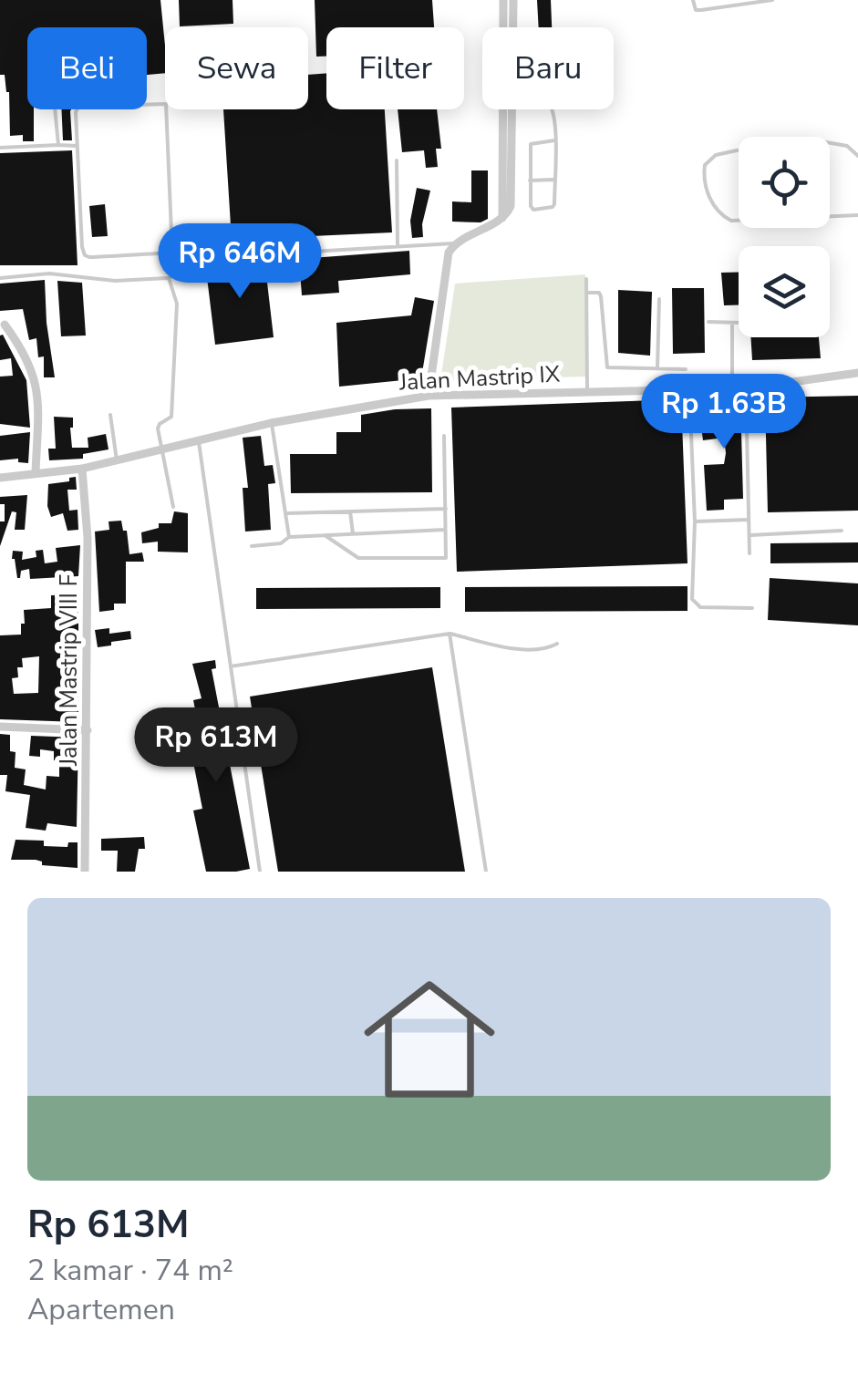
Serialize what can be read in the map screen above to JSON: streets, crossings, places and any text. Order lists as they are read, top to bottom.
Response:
{
  "streets": {
    "street": ["Jalan Mastrip IX", "Jalan Mastrip VIII F"]
  },
  "crossings": [
    ["Jalan Mastrip IX", "Jalan Mastrip VIII F"]
  ],
  "page": {
    "chip": [
      "Beli",
      "Sewa",
      "Filter",
      "Baru"
    ],
    "price": ["Rp 646M", "Rp 1.63B", "Rp 613M"],
    "list": [
      {
        "name": "Rp 613M",
        "note": "2 kamar · 74 m² · Apartemen"
      }
    ]
  }
}
